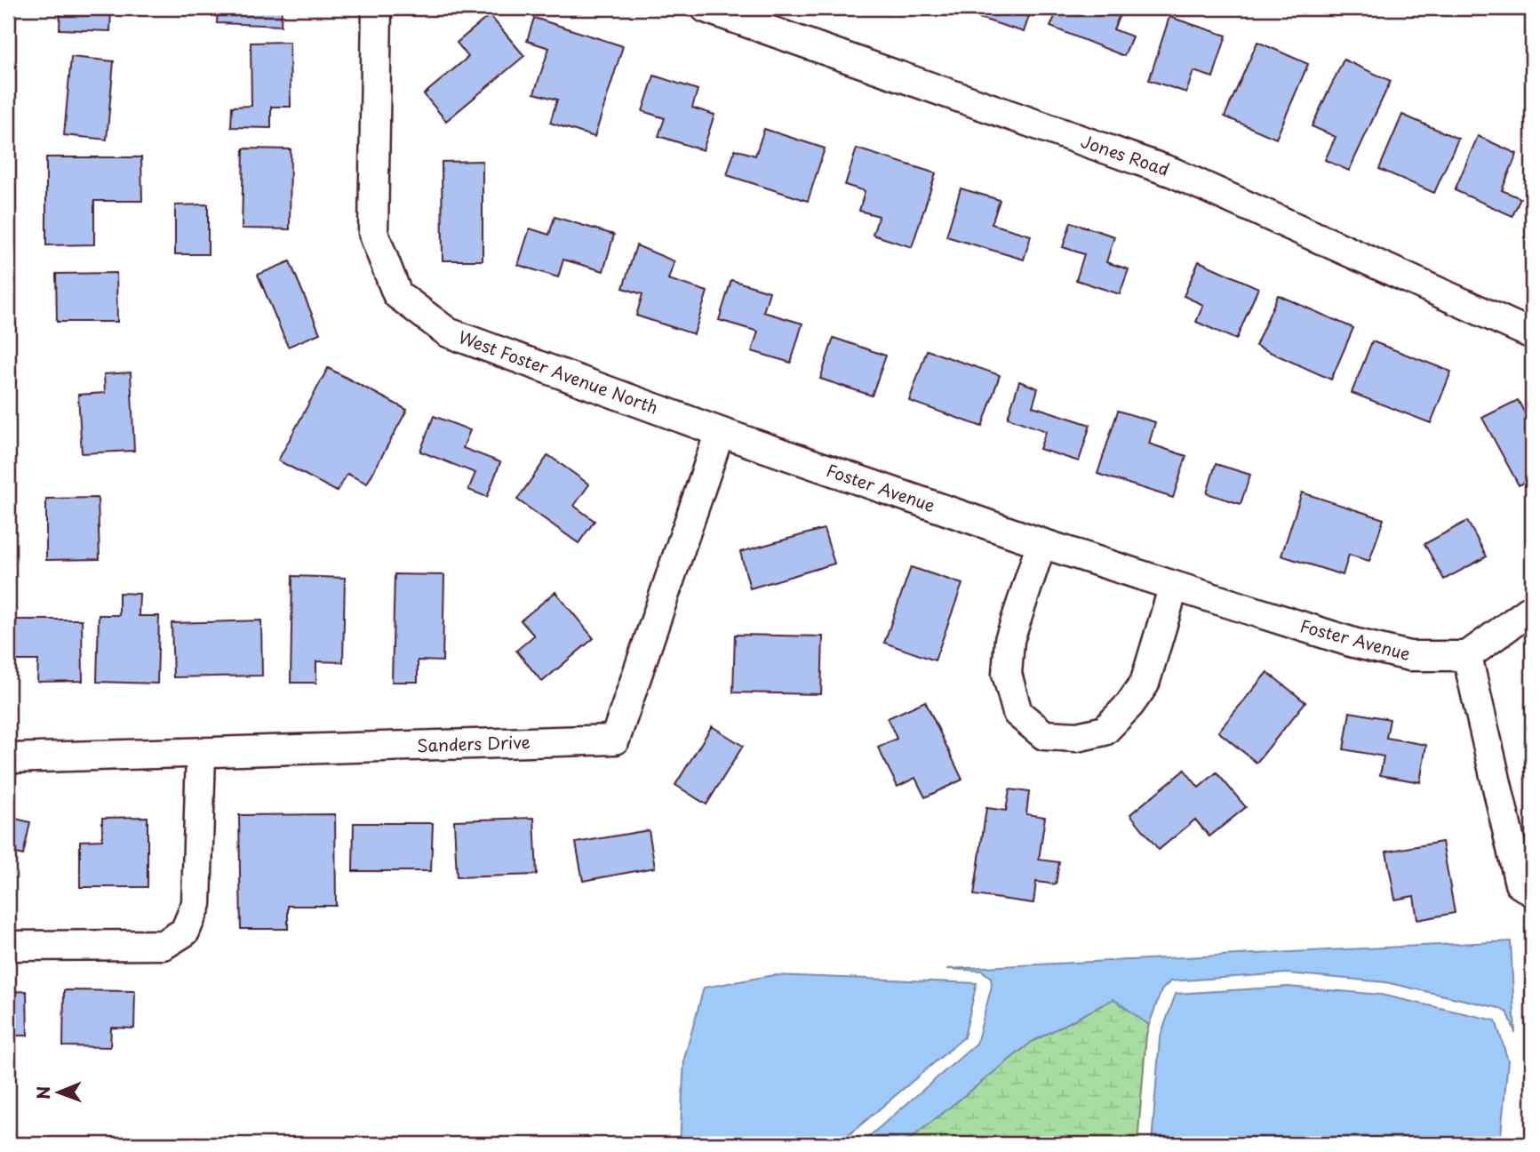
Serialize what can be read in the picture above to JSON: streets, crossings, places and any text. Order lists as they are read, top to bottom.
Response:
{
  "streets": {
    "street": [
      "Jones Road",
      "West Foster Avenue North",
      "Foster Avenue",
      "Sanders Drive"
    ]
  },
  "crossings": [
    ["West Foster Avenue North", "Foster Avenue"],
    ["West Foster Avenue North", "Sanders Drive"],
    ["Foster Avenue", "Sanders Drive"]
  ],
  "north": "left"
}
